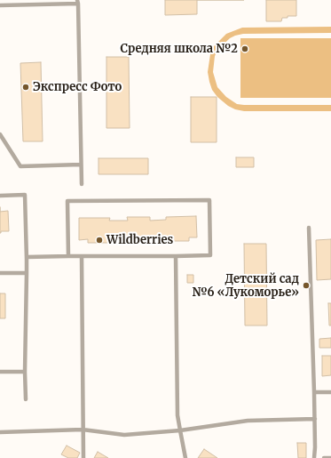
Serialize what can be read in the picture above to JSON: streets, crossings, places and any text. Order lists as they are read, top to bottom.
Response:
{
  "places": [
    "Средняя школа №2",
    "Экспресс Фото",
    "Wildberries",
    "Детский сад №6 «Лукоморье»"
  ]
}
